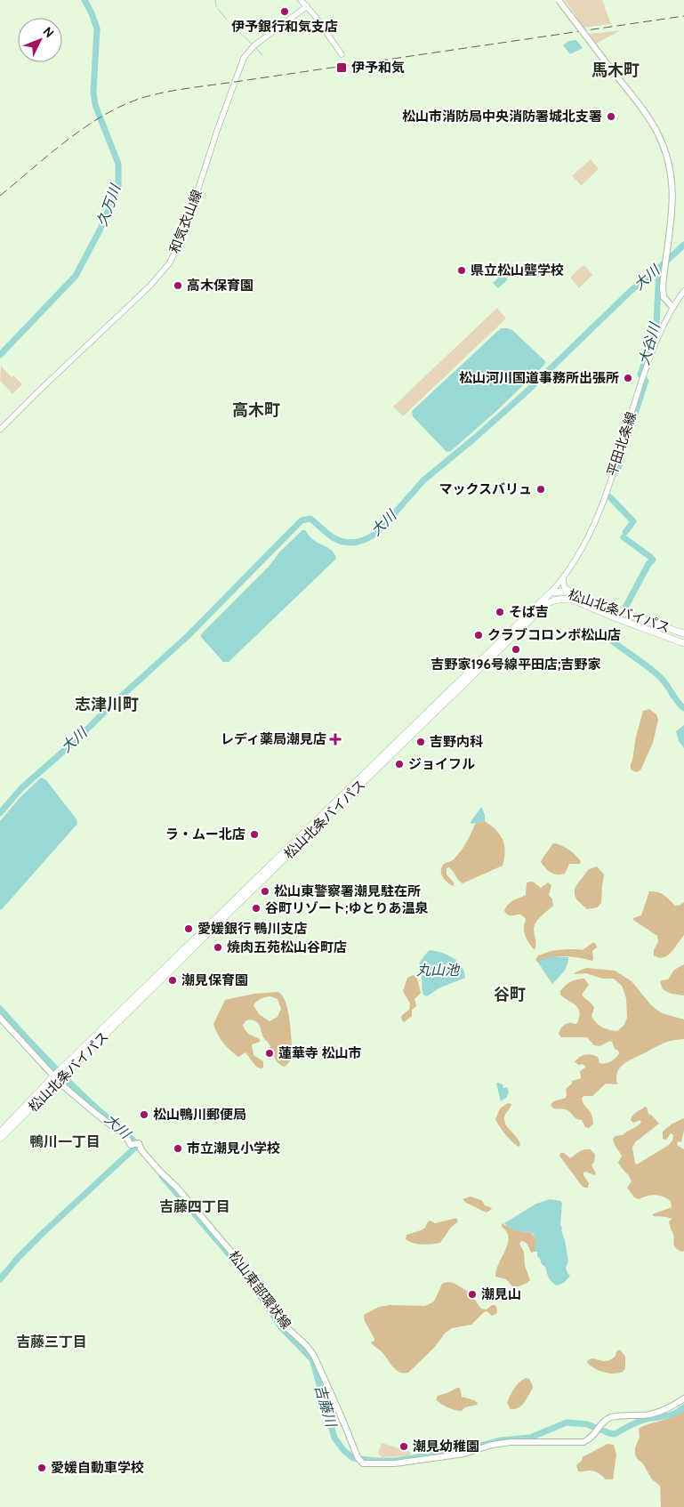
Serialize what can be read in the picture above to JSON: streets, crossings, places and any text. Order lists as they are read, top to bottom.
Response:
{
  "streets": {
    "highway": ["松山北条バイパス"],
    "main road": ["和気衣山線", "平田北条線", "松山東部環状線"]
  },
  "crossings": [
    ["平田北条線", "松山北条バイパス"],
    ["松山北条バイパス", "松山東部環状線"]
  ],
  "districts": [
    "馬木町",
    "高木町",
    "志津川町",
    "谷町",
    "鴨川一丁目",
    "吉藤四丁目",
    "吉藤三丁目"
  ],
  "water": [
    "久万川",
    "大川",
    "大谷川",
    "丸山池",
    "吉藤川"
  ],
  "places": {
    "other": [
      "伊予銀行和気支店",
      "松山市消防局中央消防署城北支署",
      "県立松山聾学校",
      "高木保育園",
      "松山河川国道事務所出張所",
      "マックスバリュ",
      "そば吉",
      "クラブコロンボ松山店",
      "吉野家196号線平田店;吉野家",
      "吉野内科",
      "ジョイフル",
      "ラ・ムー北店",
      "松山東警察署潮見駐在所",
      "谷町リゾート;ゆとりあ温泉",
      "愛媛銀行 鴨川支店",
      "焼肉五苑松山谷町店",
      "潮見保育園",
      "蓮華寺 松山市",
      "松山鴨川郵便局",
      "市立潮見小学校",
      "潮見山",
      "潮見幼稚園",
      "愛媛自動車学校"
    ],
    "transit": ["伊予和気"],
    "health": ["レディ薬局潮見店"]
  },
  "north": "top right"
}
